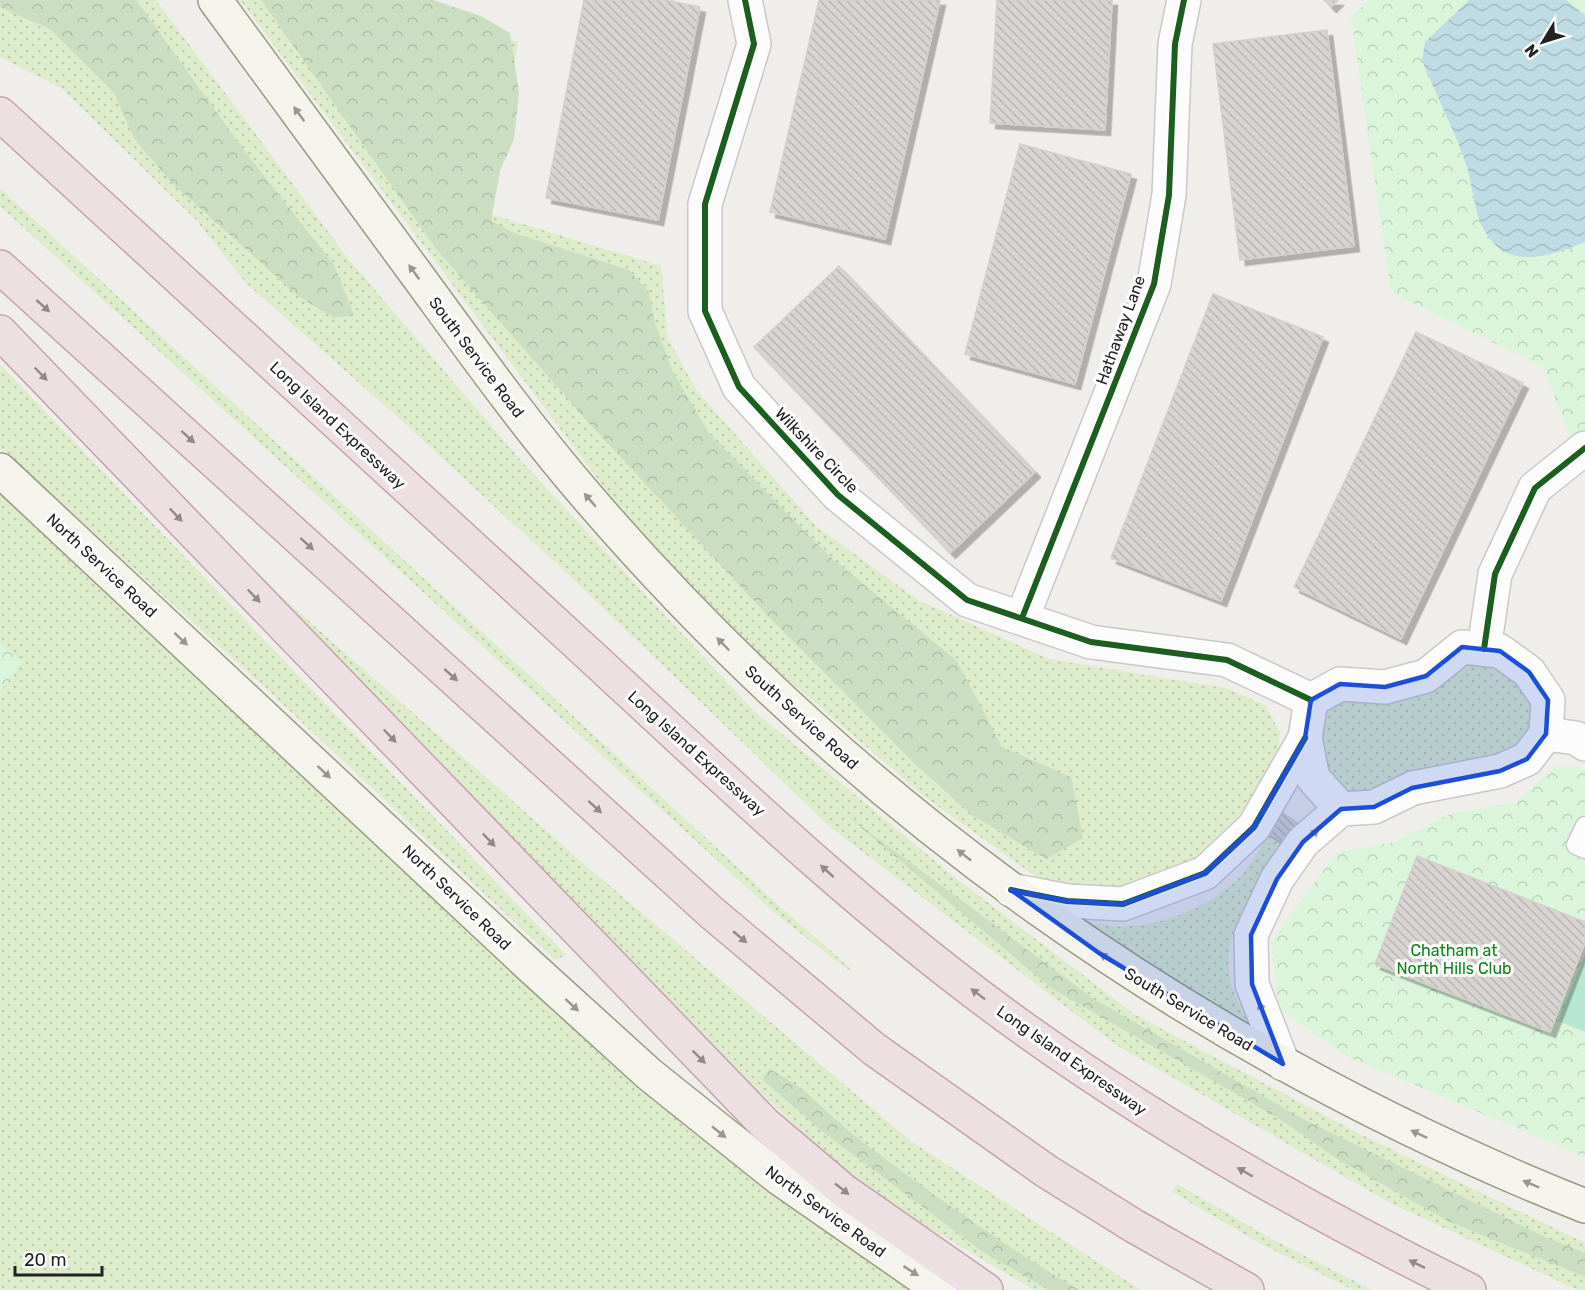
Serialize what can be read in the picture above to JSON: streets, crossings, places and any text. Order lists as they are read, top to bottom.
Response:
{
  "streets": {
    "highway": ["Long Island Expressway"],
    "main road": ["South Service Road", "North Service Road"],
    "street": ["Hathaway Lane", "Wilkshire Circle"]
  },
  "crossings": [
    ["Hathaway Lane", "Wilkshire Circle"]
  ],
  "one_way": ["South Service Road", "North Service Road"],
  "parks": ["Chatham at North Hills Club"],
  "scale_bar": "20 m",
  "north": "bottom left"
}
